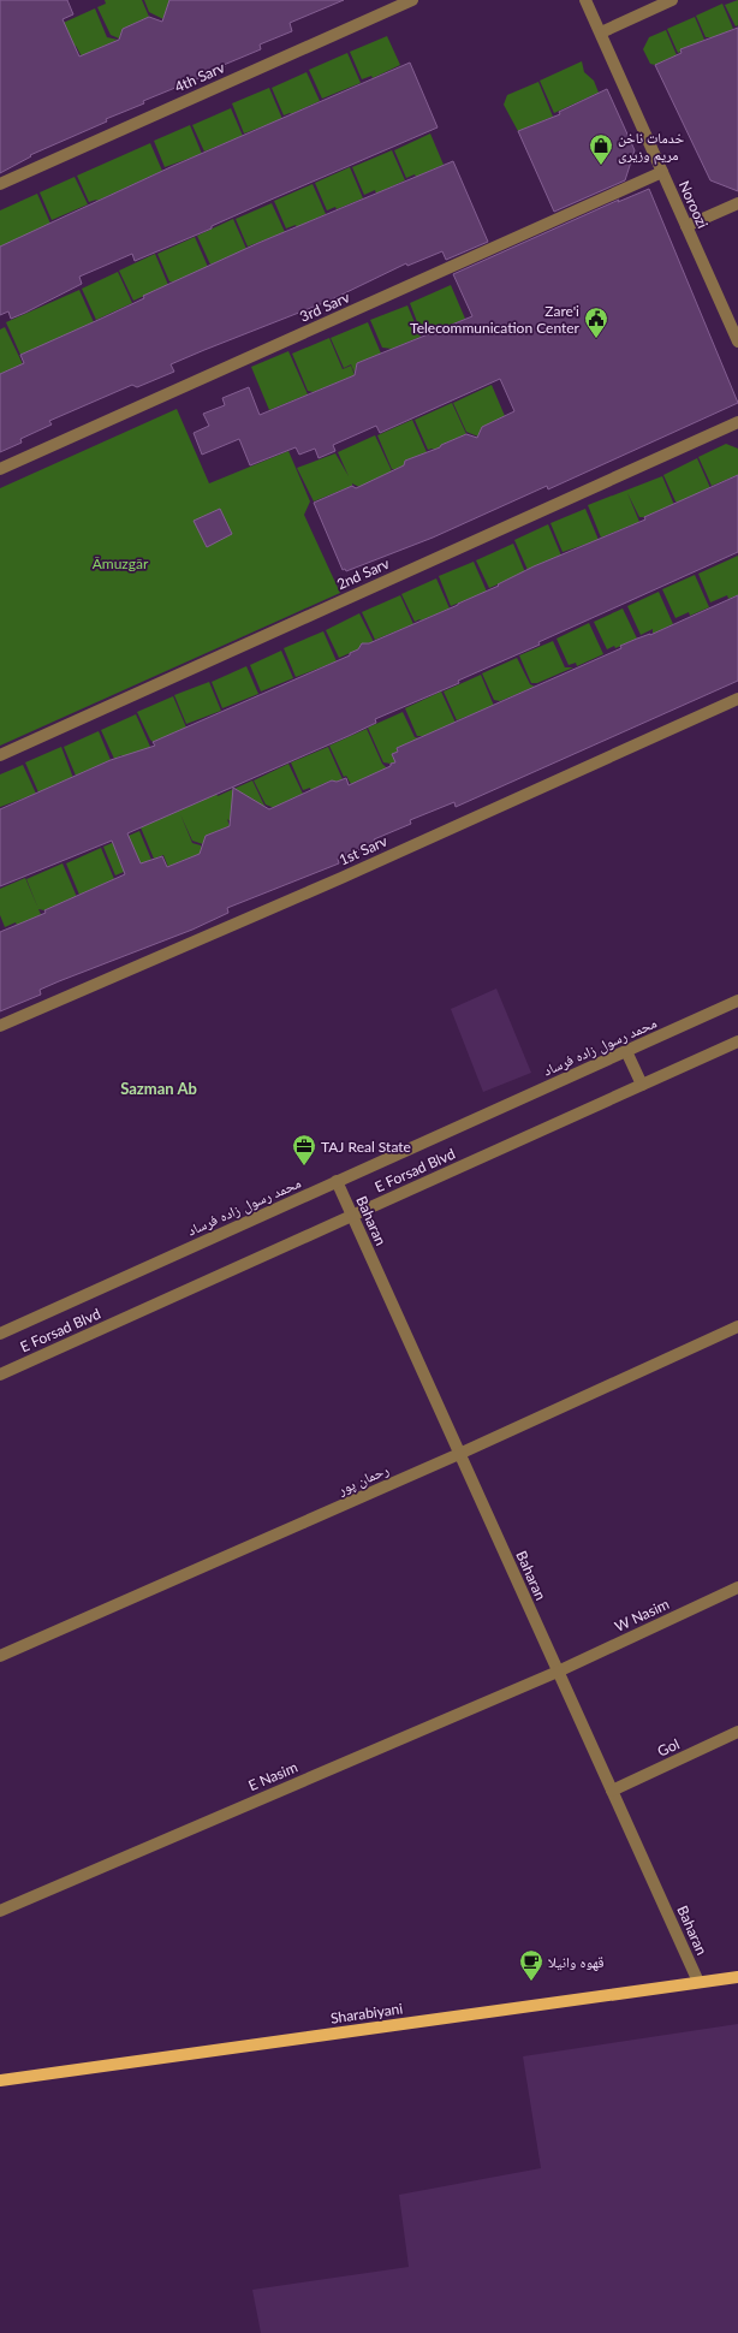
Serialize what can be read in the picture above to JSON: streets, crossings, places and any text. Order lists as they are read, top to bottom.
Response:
{
  "streets": {
    "main road": ["Sharabiyani"],
    "street": [
      "4th Sarv",
      "Noroozi",
      "3rd Sarv",
      "2nd Sarv",
      "1st Sarv",
      "محمد رسول زاده فرساد",
      "E Forsad Blvd",
      "Baharan",
      "رحمان پور",
      "W Nasim",
      "Gol",
      "E Nasim"
    ]
  },
  "crossings": [
    ["Noroozi", "3rd Sarv"],
    ["محمد رسول زاده فرساد", "Baharan"],
    ["E Forsad Blvd", "Baharan"],
    ["Baharan", "رحمان پور"],
    ["Baharan", "W Nasim"],
    ["Baharan", "Gol"],
    ["Baharan", "E Nasim"],
    ["Baharan", "Sharabiyani"],
    ["W Nasim", "E Nasim"]
  ],
  "districts": ["Sazman Ab"],
  "parks": ["Āmuzgār"],
  "places": {
    "shop": ["خدمات ناخن مریم وزیری"],
    "public building": ["Zare'i Telecommunication Center"],
    "office": ["TAJ Real State"],
    "cafe": ["قهوه وانیلا"]
  }
}
